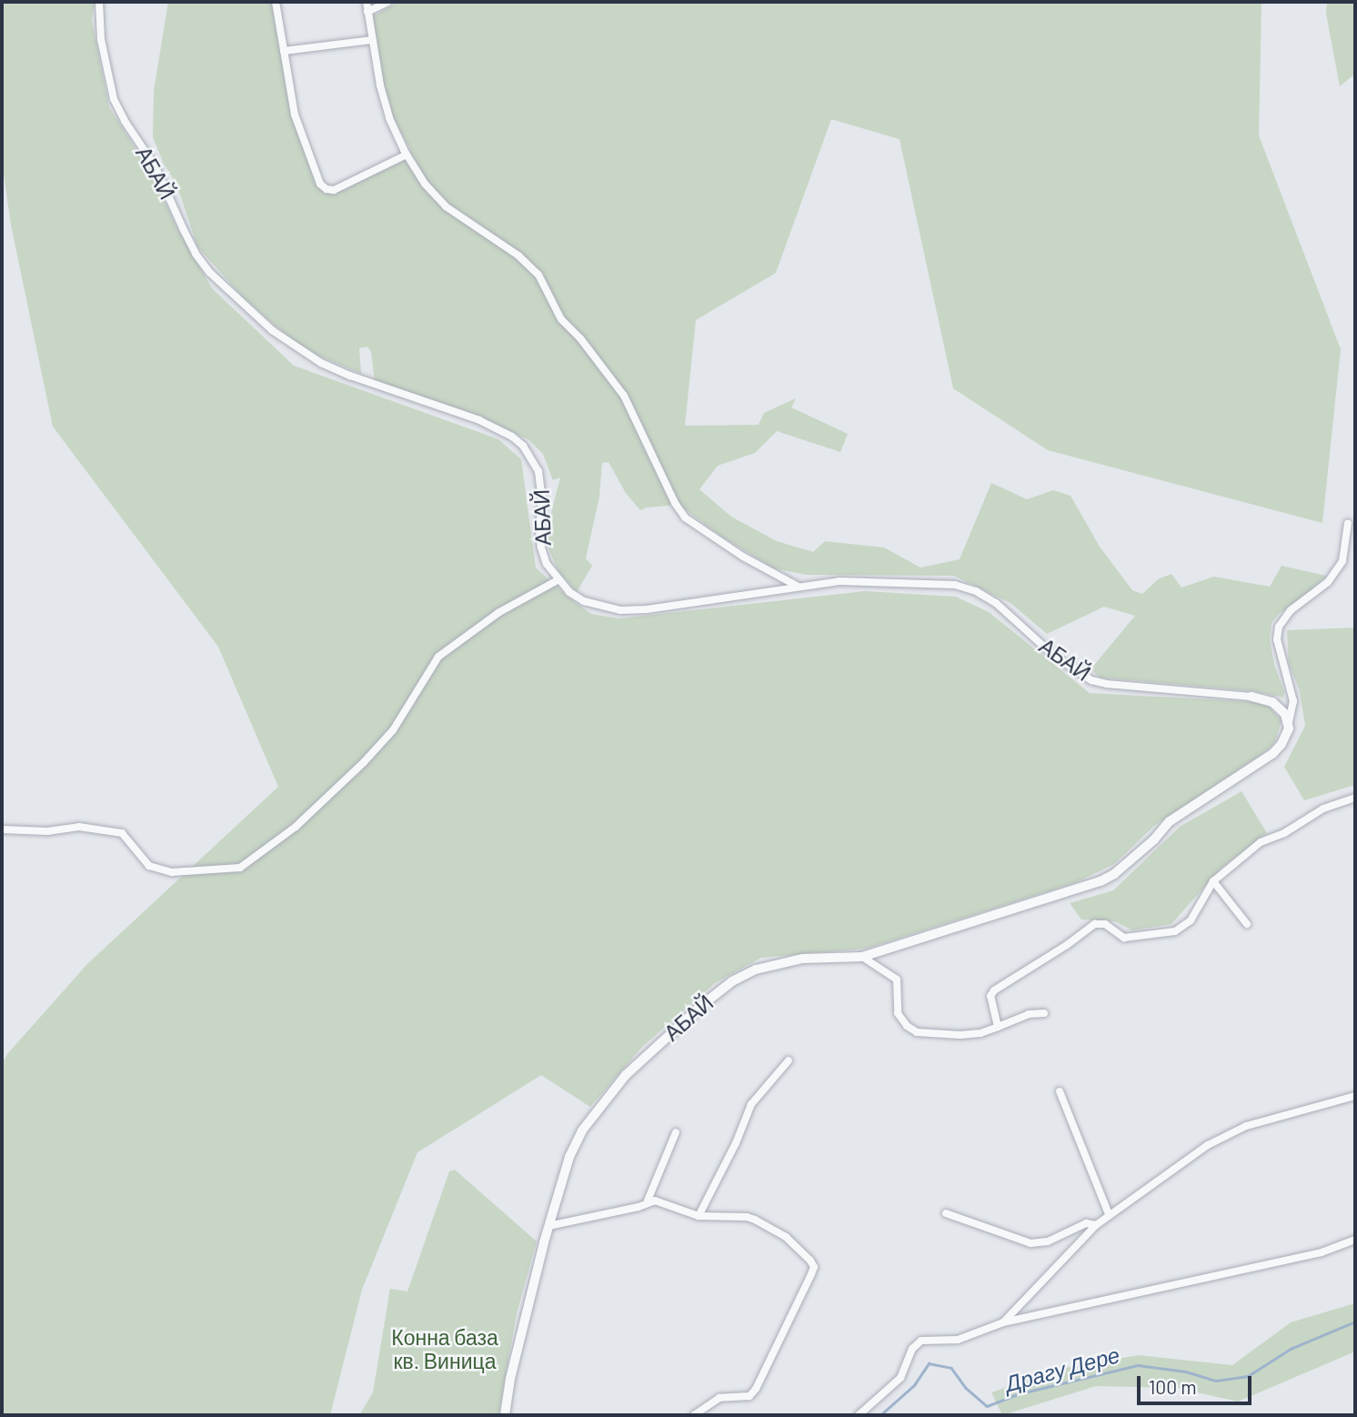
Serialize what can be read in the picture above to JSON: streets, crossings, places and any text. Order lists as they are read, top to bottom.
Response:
{
  "streets": {
    "street": ["АБАЙ"]
  },
  "water": ["Драгу Дере"],
  "parks": ["Конна база кв. Виница"],
  "scale_bar": "100 m"
}
